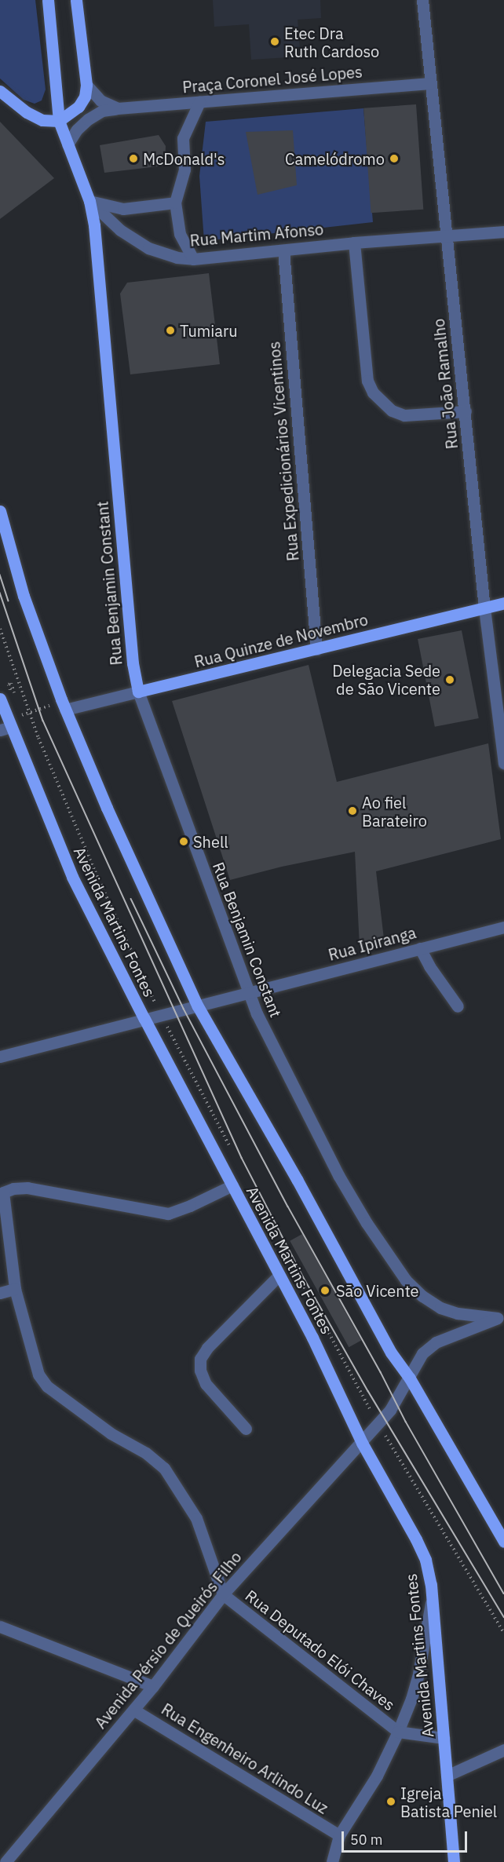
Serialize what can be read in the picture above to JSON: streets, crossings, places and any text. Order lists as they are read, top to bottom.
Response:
{
  "streets": {
    "main road": [
      "Rua Martim Afonso",
      "Rua Benjamin Constant",
      "Rua Quinze de Novembro",
      "Avenida Martins Fontes"
    ],
    "street": [
      "Praça Coronel José Lopes",
      "Rua João Ramalho",
      "Rua Expedicionários Vicentinos",
      "Rua Ipiranga",
      "Avenida Pérsio de Queirós Filho",
      "Rua Deputado Elói Chaves",
      "Rua Engenheiro Arlindo Luz"
    ]
  },
  "crossings": [
    ["Praça Coronel José Lopes", "Rua Martim Afonso"],
    ["Praça Coronel José Lopes", "Rua João Ramalho"],
    ["Rua Martim Afonso", "Rua João Ramalho"],
    ["Rua Martim Afonso", "Rua Expedicionários Vicentinos"],
    ["Rua Martim Afonso", "Rua Benjamin Constant"],
    ["Rua João Ramalho", "Rua Quinze de Novembro"],
    ["Rua Expedicionários Vicentinos", "Rua Quinze de Novembro"],
    ["Rua Benjamin Constant", "Rua Quinze de Novembro"],
    ["Rua Benjamin Constant", "Rua Ipiranga"],
    ["Rua Benjamin Constant", "Avenida Pérsio de Queirós Filho"],
    ["Avenida Martins Fontes", "Rua Ipiranga"],
    ["Avenida Martins Fontes", "Avenida Pérsio de Queirós Filho"],
    ["Avenida Pérsio de Queirós Filho", "Rua Deputado Elói Chaves"],
    ["Avenida Pérsio de Queirós Filho", "Rua Engenheiro Arlindo Luz"]
  ],
  "places": [
    "Etec Dra Ruth Cardoso",
    "McDonald's",
    "Camelódromo",
    "Tumiaru",
    "Delegacia Sede de São Vicente",
    "Ao fiel Barateiro",
    "Shell",
    "São Vicente",
    "Igreja Batista Peniel"
  ],
  "scale_bar": "50 m"
}
